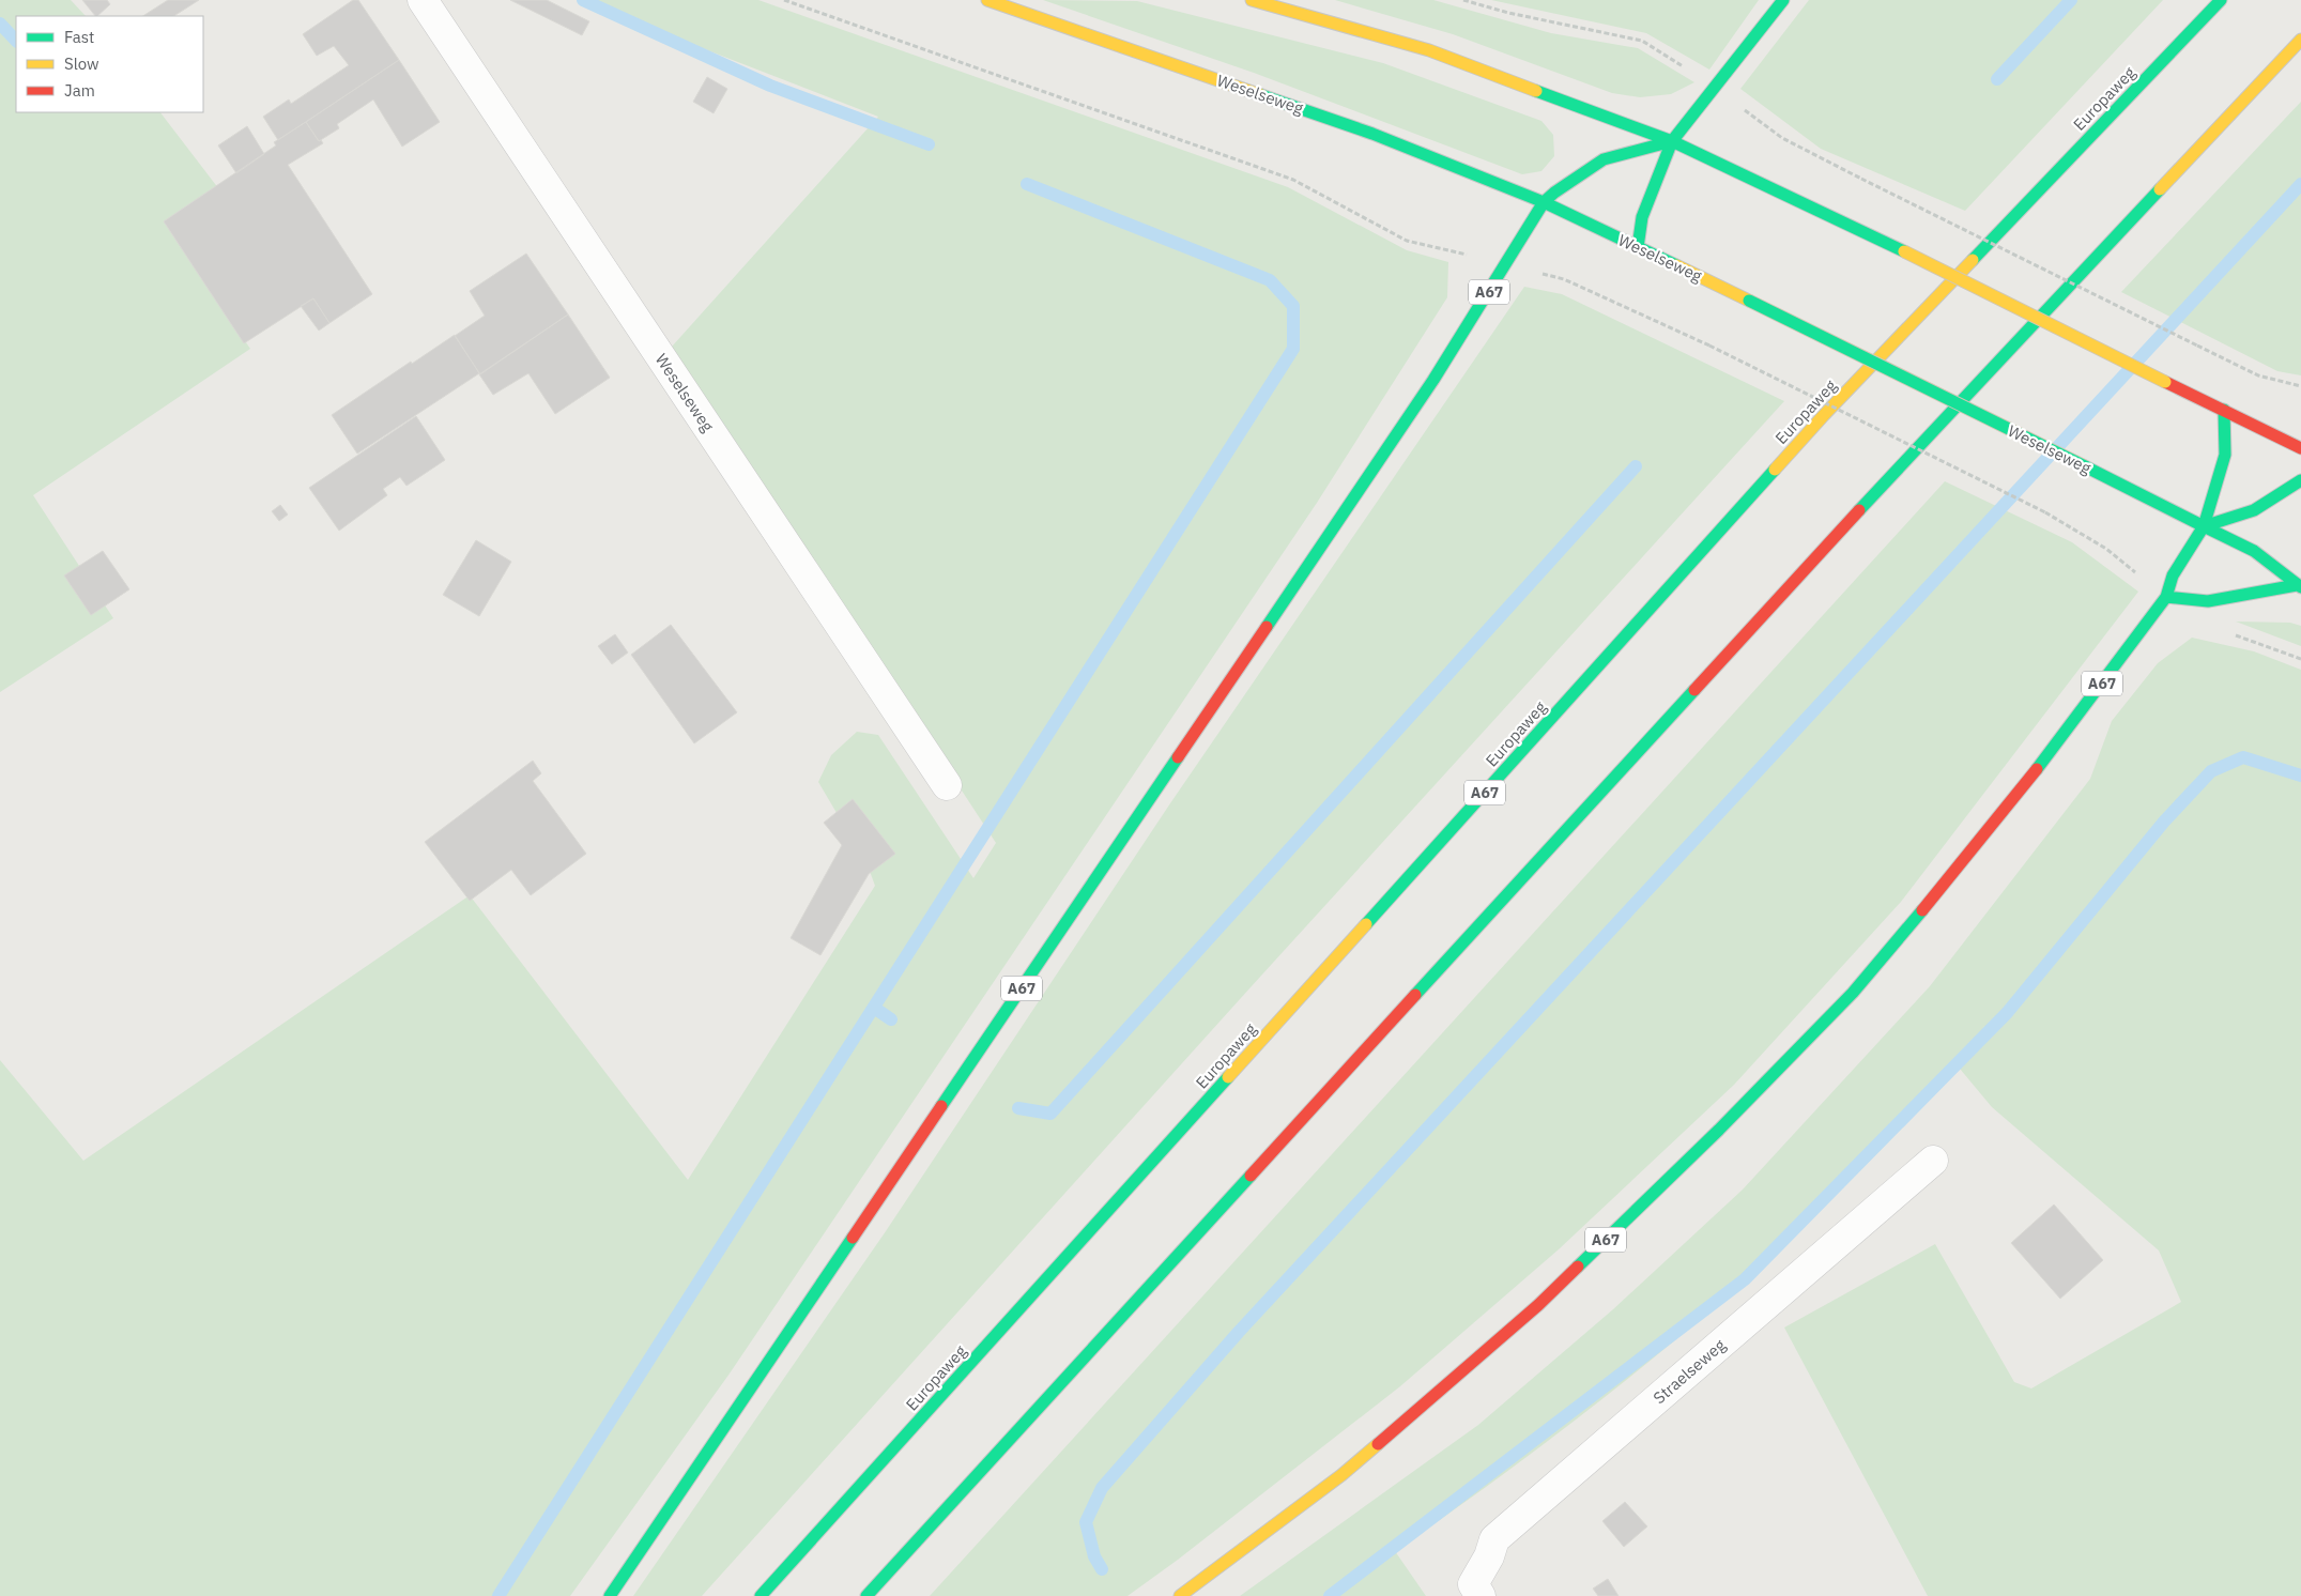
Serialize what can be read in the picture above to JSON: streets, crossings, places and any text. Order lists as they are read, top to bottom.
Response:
{
  "streets": {
    "main road": ["Weselseweg", "Europaweg", "A67"],
    "street": ["Straelseweg"]
  },
  "crossings": [
    ["Weselseweg", "A67"]
  ],
  "legend": ["Fast", "Slow", "Jam"]
}
